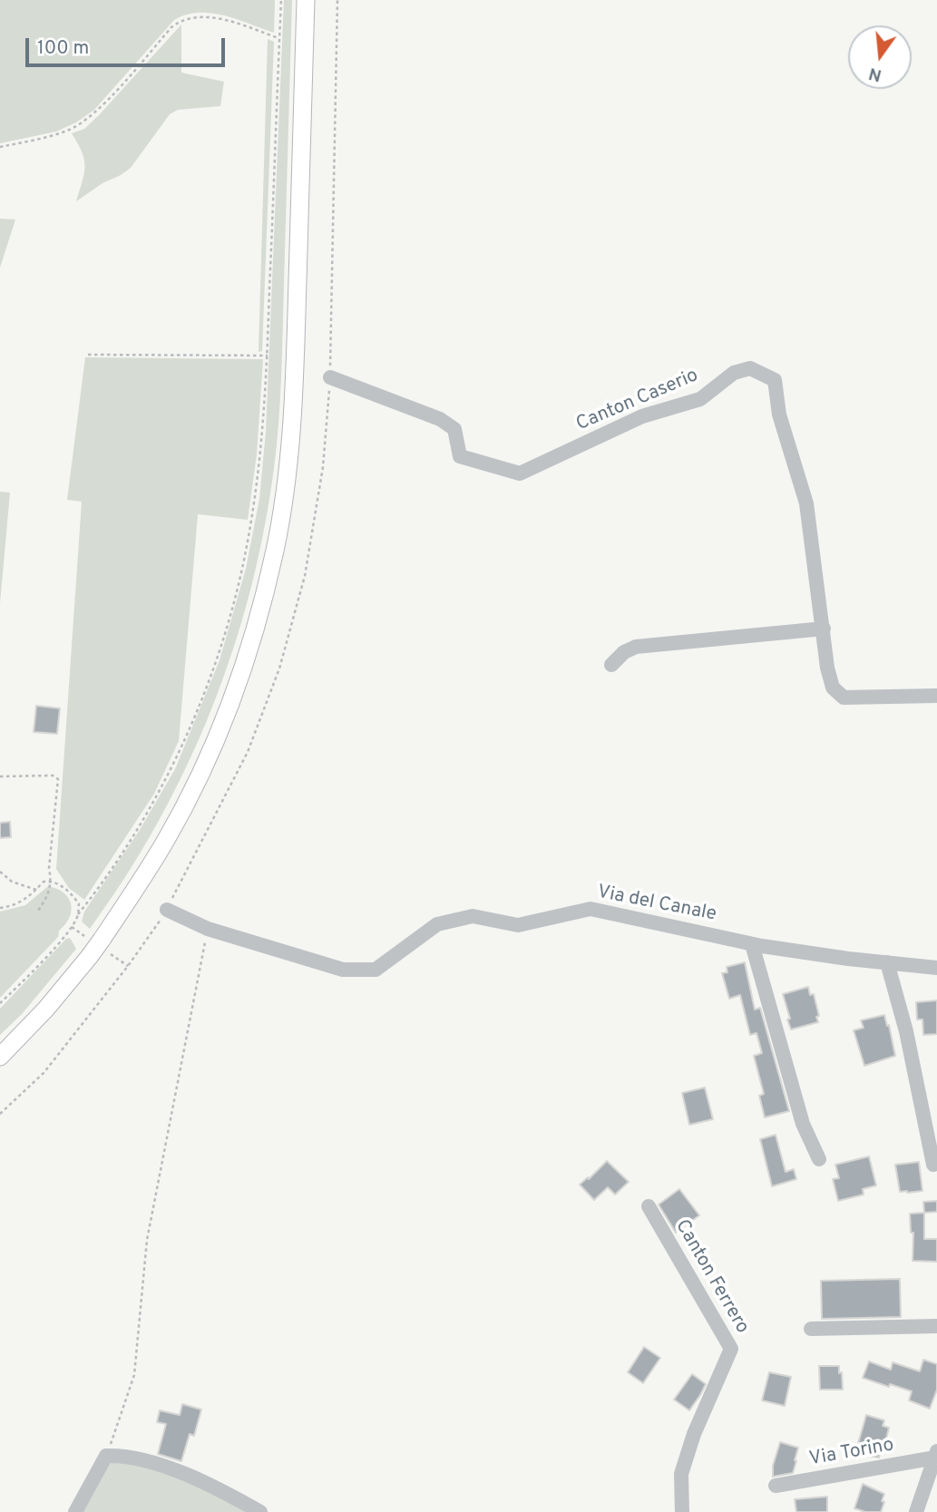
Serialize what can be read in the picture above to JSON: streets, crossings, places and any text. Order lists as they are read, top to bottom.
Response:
{
  "streets": {
    "street": [
      "Canton Caserio",
      "Via del Canale",
      "Canton Ferrero",
      "Via Torino"
    ]
  },
  "scale_bar": "100 m",
  "north": "bottom"
}
